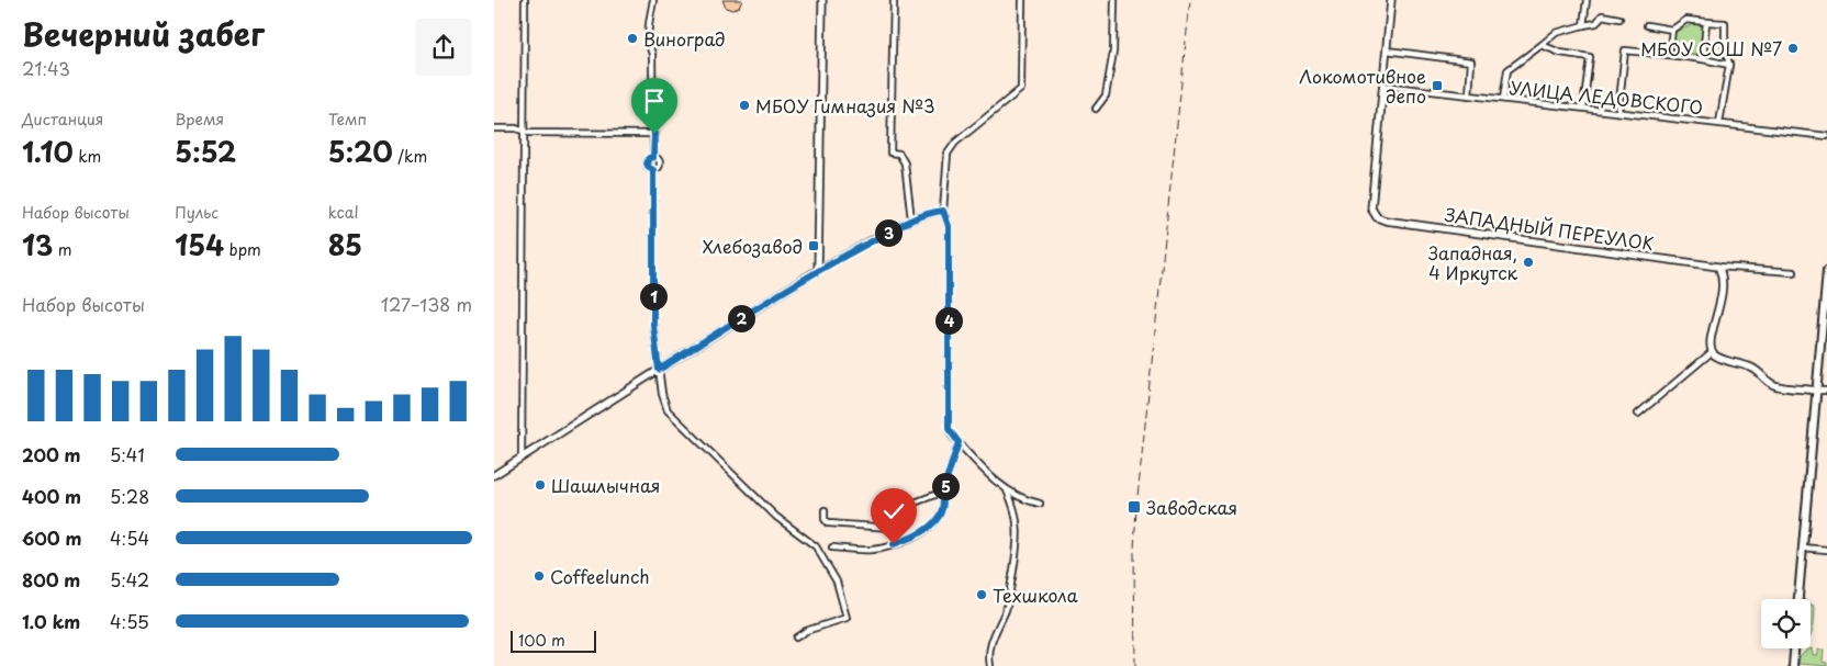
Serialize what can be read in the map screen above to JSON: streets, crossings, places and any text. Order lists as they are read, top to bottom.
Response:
{
  "streets": {
    "street": ["УЛИЦА ЛЕДОВСКОГО", "ЗАПАДНЫЙ ПЕРЕУЛОК"]
  },
  "crossings": [
    ["УЛИЦА ЛЕДОВСКОГО", "ЗАПАДНЫЙ ПЕРЕУЛОК"]
  ],
  "places": {
    "other": [
      "Виноград",
      "МБОУ СОШ №7",
      "МБОУ Гимназия №3",
      "Западная, 4 Иркутск",
      "Шашлычная",
      "Coffeelunch",
      "Техшкола"
    ],
    "transit": ["Локомотивное депо", "Хлебозавод", "Заводская"]
  },
  "scale_bar": "100 m",
  "page": {
    "heading": ["Вечерний забег", "21:43"],
    "stats": [
      ["Дистанция", "1.10 km"],
      ["Время", "5:52"],
      ["Темп", "5:20 /km"],
      ["Набор высоты", "13 m"],
      ["Пульс", "154 bpm"],
      ["kcal", "85"]
    ],
    "pins": [
      "3",
      "1",
      "2",
      "4",
      "5"
    ],
    "chart": ["Набор высоты", "127–138 m"],
    "list": [
      {
        "name": "200 m",
        "note": "5:41"
      },
      {
        "name": "400 m",
        "note": "5:28"
      },
      {
        "name": "600 m",
        "note": "4:54"
      },
      {
        "name": "800 m",
        "note": "5:42"
      },
      {
        "name": "1.0 km",
        "note": "4:55"
      }
    ],
    "scale": "100 m"
  }
}
